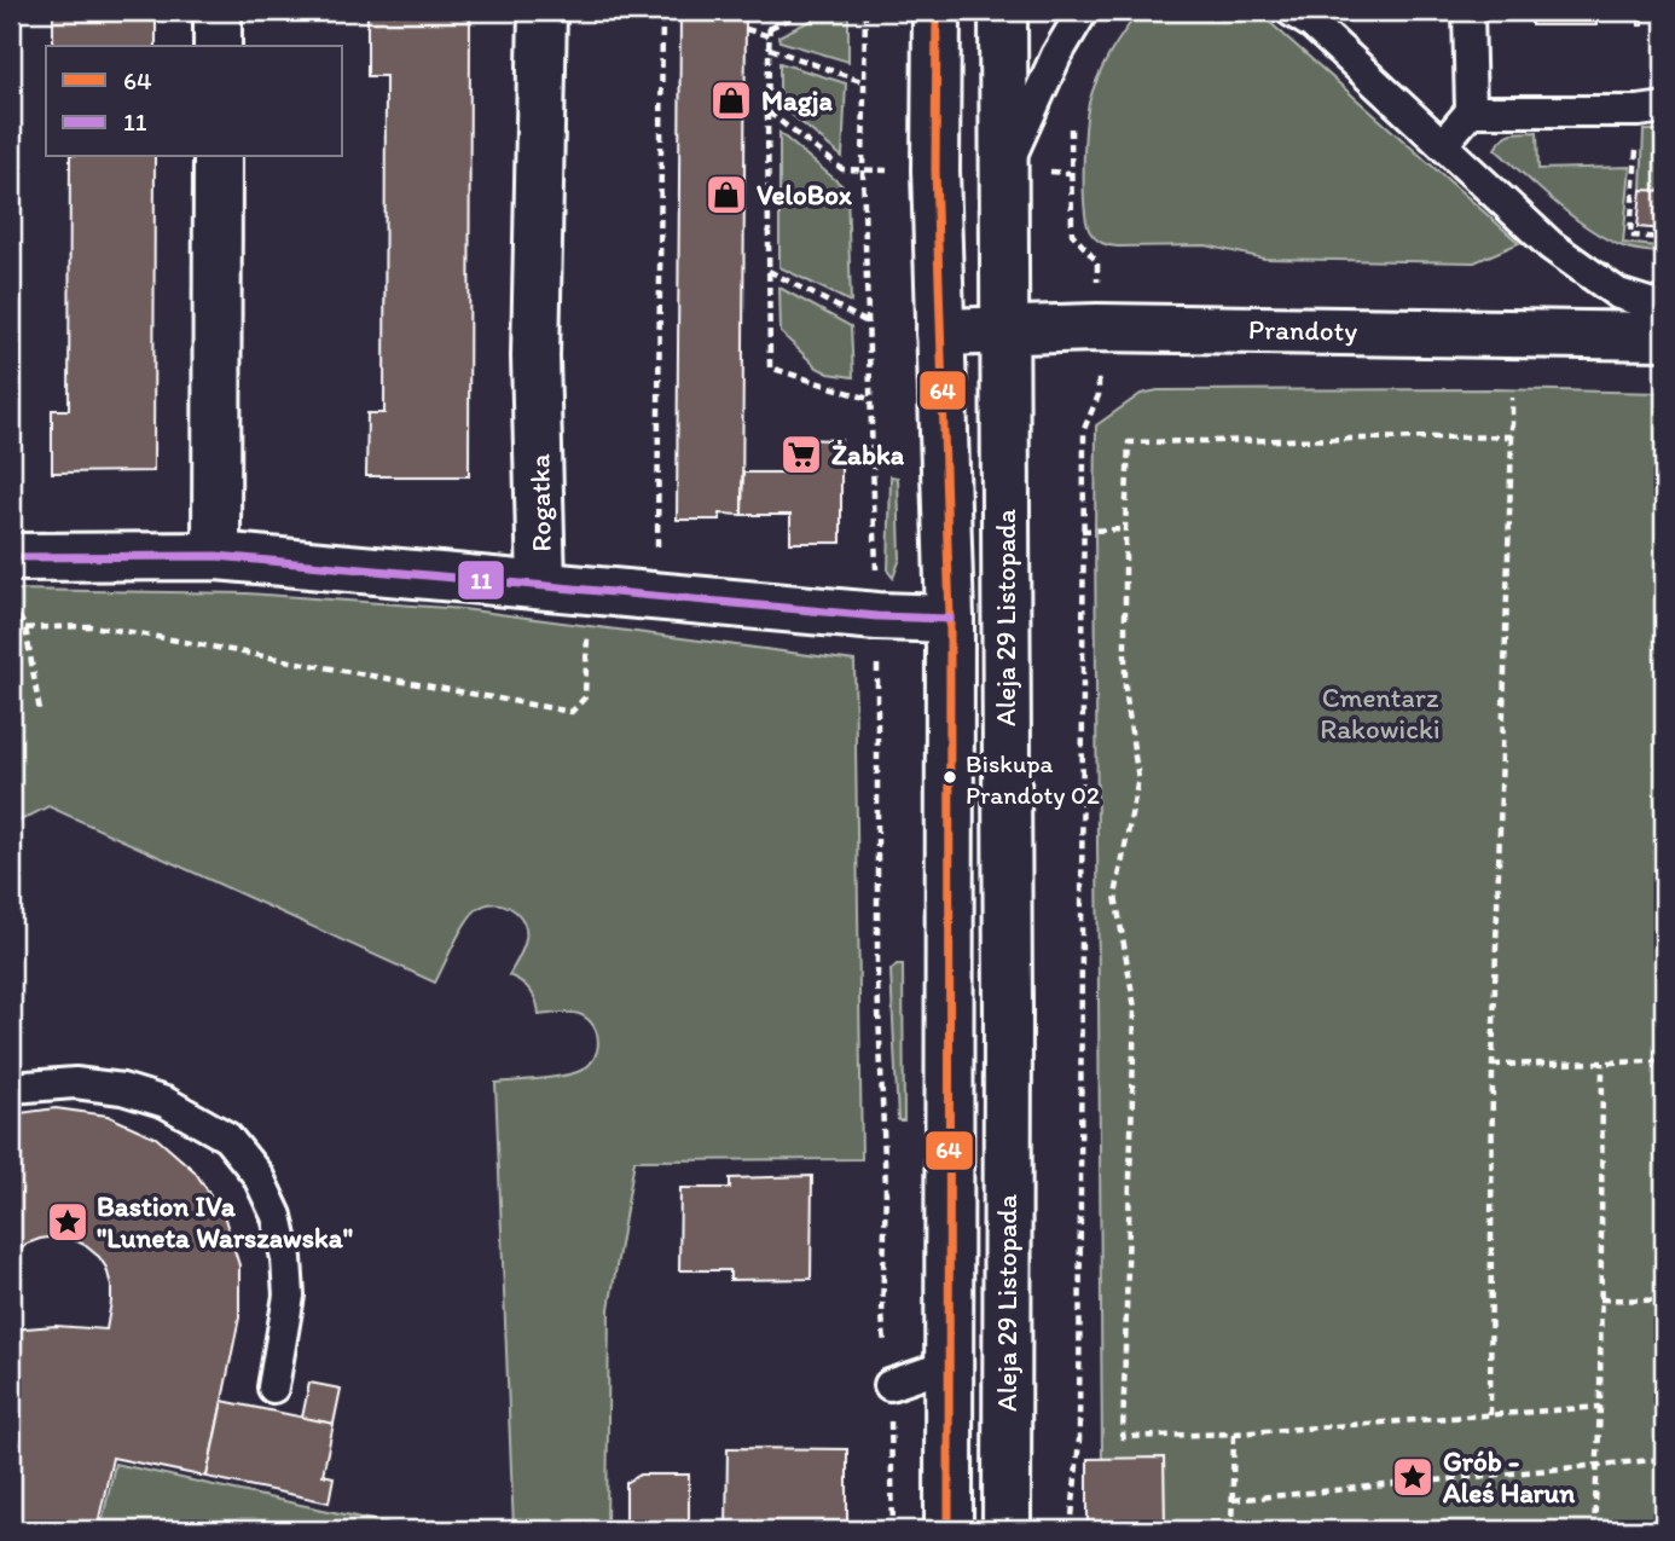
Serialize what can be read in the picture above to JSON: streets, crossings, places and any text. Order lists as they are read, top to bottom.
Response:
{
  "streets": {
    "main road": ["Prandoty", "Rogatka", "Aleja 29 Listopada"]
  },
  "crossings": [
    ["Prandoty", "Aleja 29 Listopada"],
    ["Rogatka", "Aleja 29 Listopada"]
  ],
  "parks": ["Cmentarz Rakowicki"],
  "places": {
    "shop": ["Magja", "VeloBox"],
    "supermarket": ["Żabka"],
    "other": ["Biskupa Prandoty 02"],
    "place": ["Bastion IVa \"Luneta Warszawska\"", "Grób - Aleś Harun"]
  },
  "lines": ["transit line 64", "transit line 11"],
  "legend": ["64", "11"]
}
